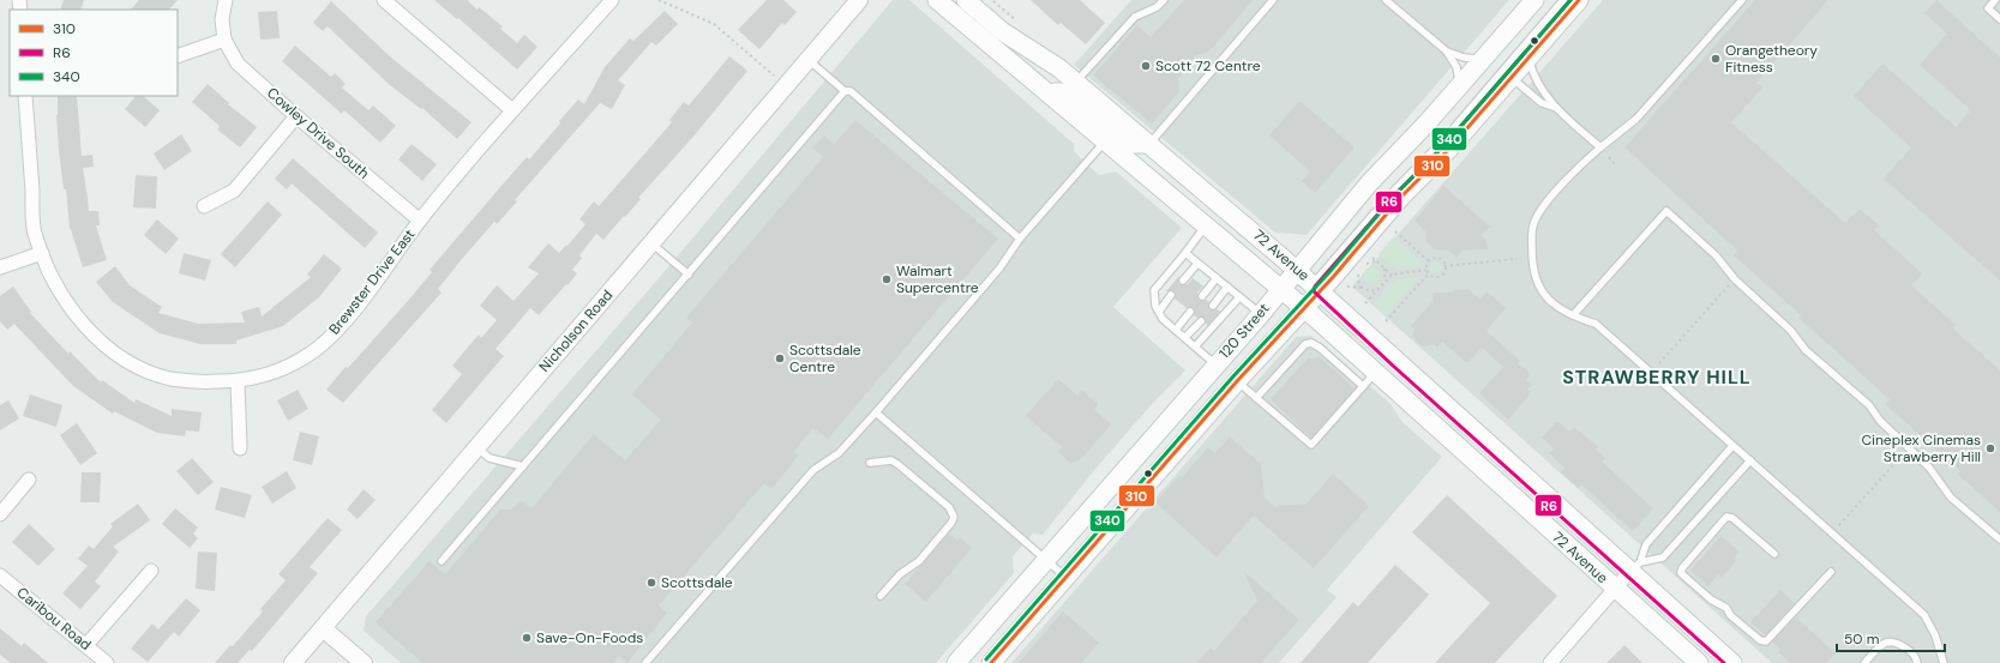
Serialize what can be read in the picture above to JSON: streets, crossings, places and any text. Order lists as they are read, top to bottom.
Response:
{
  "streets": {
    "main road": ["72 Avenue", "120 Street"],
    "street": [
      "Cowley Drive South",
      "Brewster Drive East",
      "Nicholson Road",
      "Caribou Road"
    ]
  },
  "crossings": [
    ["Cowley Drive South", "Brewster Drive East"],
    ["72 Avenue", "120 Street"]
  ],
  "districts": ["STRAWBERRY HILL"],
  "places": [
    "Orangetheory Fitness",
    "Scott 72 Centre",
    "Walmart Supercentre",
    "Scottsdale Centre",
    "Cineplex Cinemas Strawberry Hill",
    "Scottsdale",
    "Save-On-Foods"
  ],
  "lines": ["transit line 310", "transit line R6", "transit line 340"],
  "legend": ["310", "R6", "340"],
  "scale_bar": "50 m"
}
